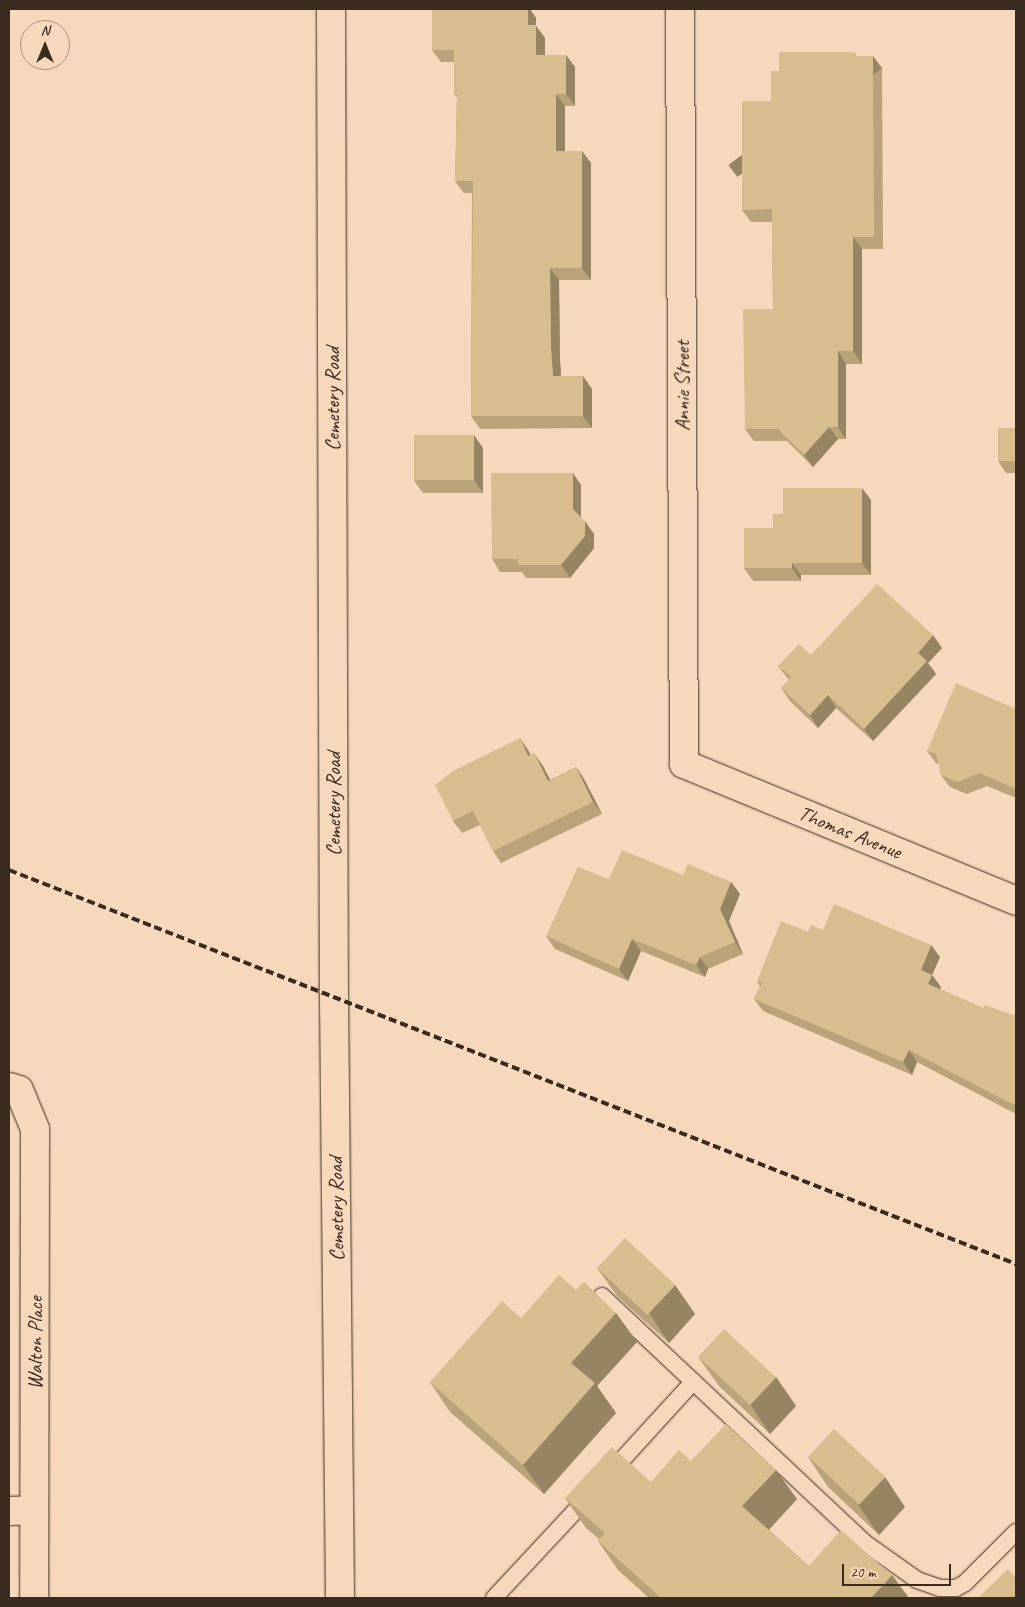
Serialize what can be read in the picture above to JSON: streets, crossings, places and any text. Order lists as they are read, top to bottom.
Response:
{
  "streets": {
    "street": [
      "Annie Street",
      "Cemetery Road",
      "Thomas Avenue",
      "Walton Place"
    ]
  },
  "crossings": [
    ["Annie Street", "Thomas Avenue"]
  ],
  "scale_bar": "20 m",
  "north": "top"
}
